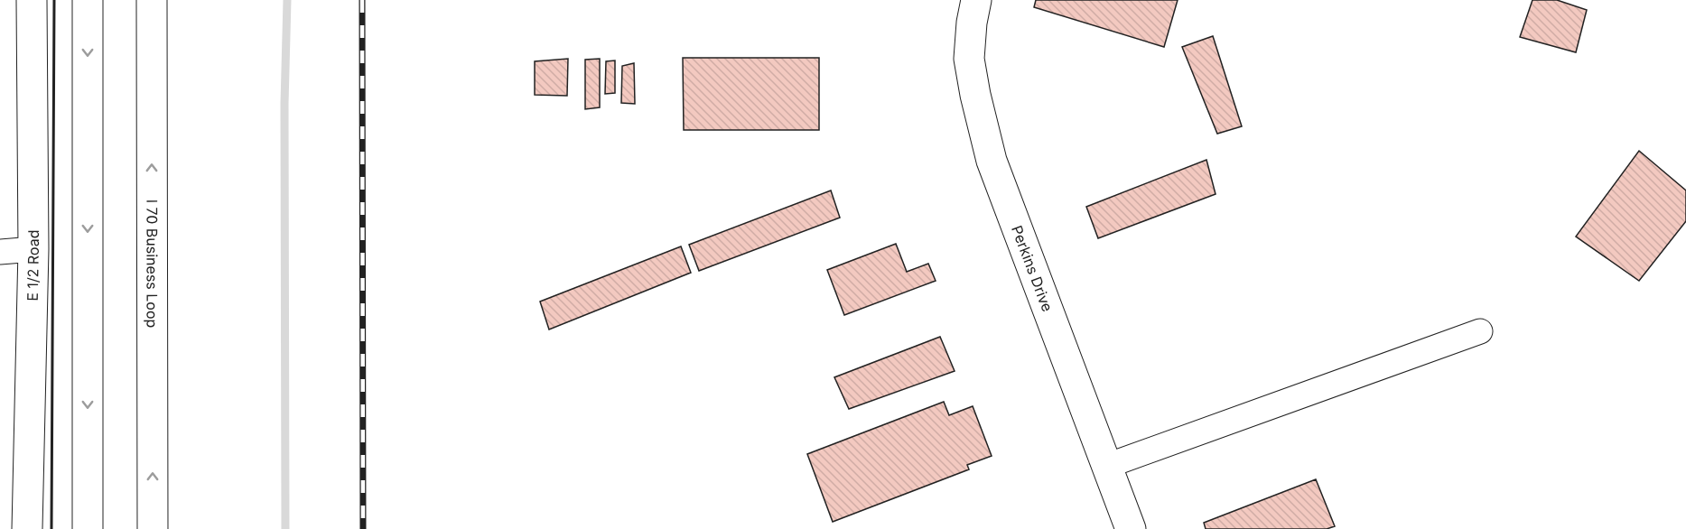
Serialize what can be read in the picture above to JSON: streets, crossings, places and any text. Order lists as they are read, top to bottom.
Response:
{
  "streets": {
    "street": ["E 1/2 Road", "I 70 Business Loop", "Perkins Drive"]
  }
}
